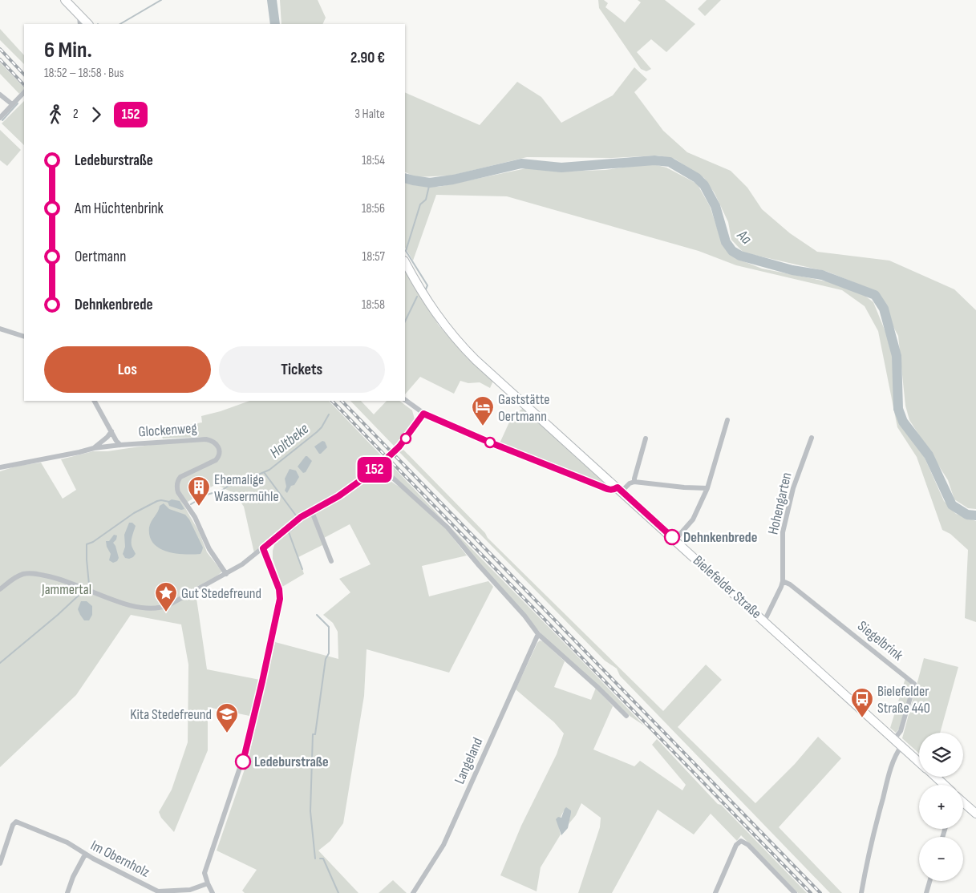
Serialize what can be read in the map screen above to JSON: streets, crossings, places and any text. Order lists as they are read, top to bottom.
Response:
{
  "streets": {
    "main road": ["Bielefelder Straße"],
    "street": [
      "Glockenweg",
      "Hohengarten",
      "Siegelbrink",
      "Langeland",
      "Im Obernholz"
    ]
  },
  "crossings": [
    ["Hohengarten", "Bielefelder Straße"],
    ["Hohengarten", "Siegelbrink"],
    ["Bielefelder Straße", "Siegelbrink"]
  ],
  "water": ["Aa", "Holtbeke"],
  "parks": ["Jammertal"],
  "places": {
    "hotel": ["Gaststätte Oertmann"],
    "building": ["Ehemalige Wassermühle"],
    "other": ["Dehnkenbrede", "Ledeburstraße"],
    "place": ["Gut Stedefreund"],
    "bus stop": ["Bielefelder Straße 440"],
    "school or university": ["Kita Stedefreund"]
  },
  "lines": ["bus line 152"],
  "page": {
    "on_map": "152",
    "heading": ["6 Min.", "18:52 – 18:58 · Bus", "2.90 €"],
    "legs": ["2", "152", "3 Halte"],
    "list": [
      {
        "name": "Ledeburstraße",
        "value": "18:54"
      },
      {
        "name": "Am Hüchtenbrink",
        "value": "18:56"
      },
      {
        "name": "Oertmann",
        "value": "18:57"
      },
      {
        "name": "Dehnkenbrede",
        "value": "18:58"
      }
    ],
    "buttons": ["Los", "Tickets"],
    "map_buttons": ["+", "−"]
  }
}
